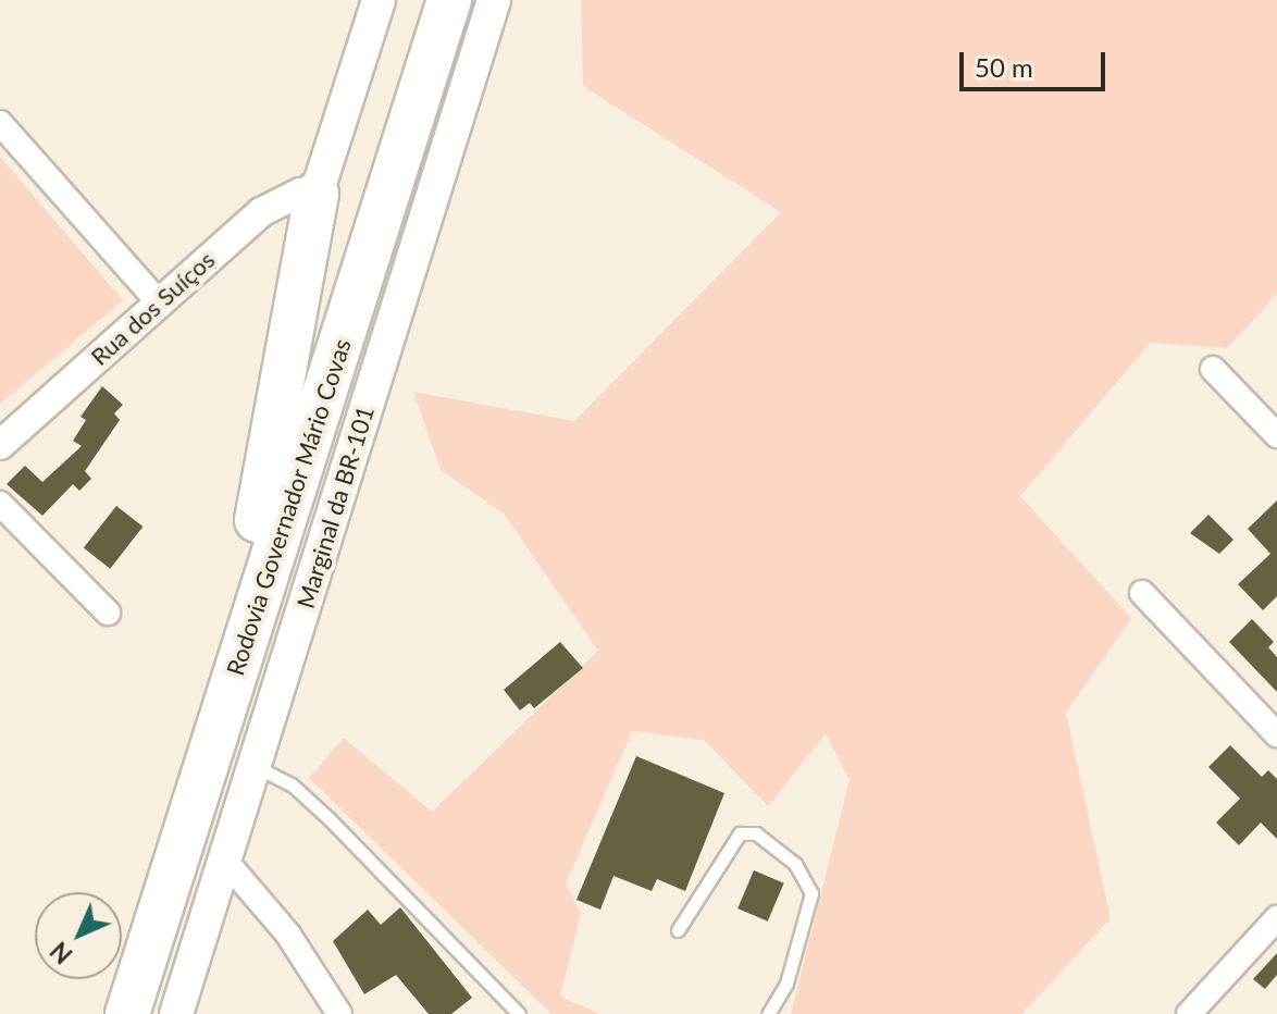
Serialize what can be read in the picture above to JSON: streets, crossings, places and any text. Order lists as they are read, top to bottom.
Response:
{
  "streets": {
    "highway": ["Rodovia Governador Mário Covas"],
    "main road": ["Marginal da BR-101"],
    "street": ["Rua dos Suíços"]
  },
  "scale_bar": "50 m",
  "north": "bottom left"
}
